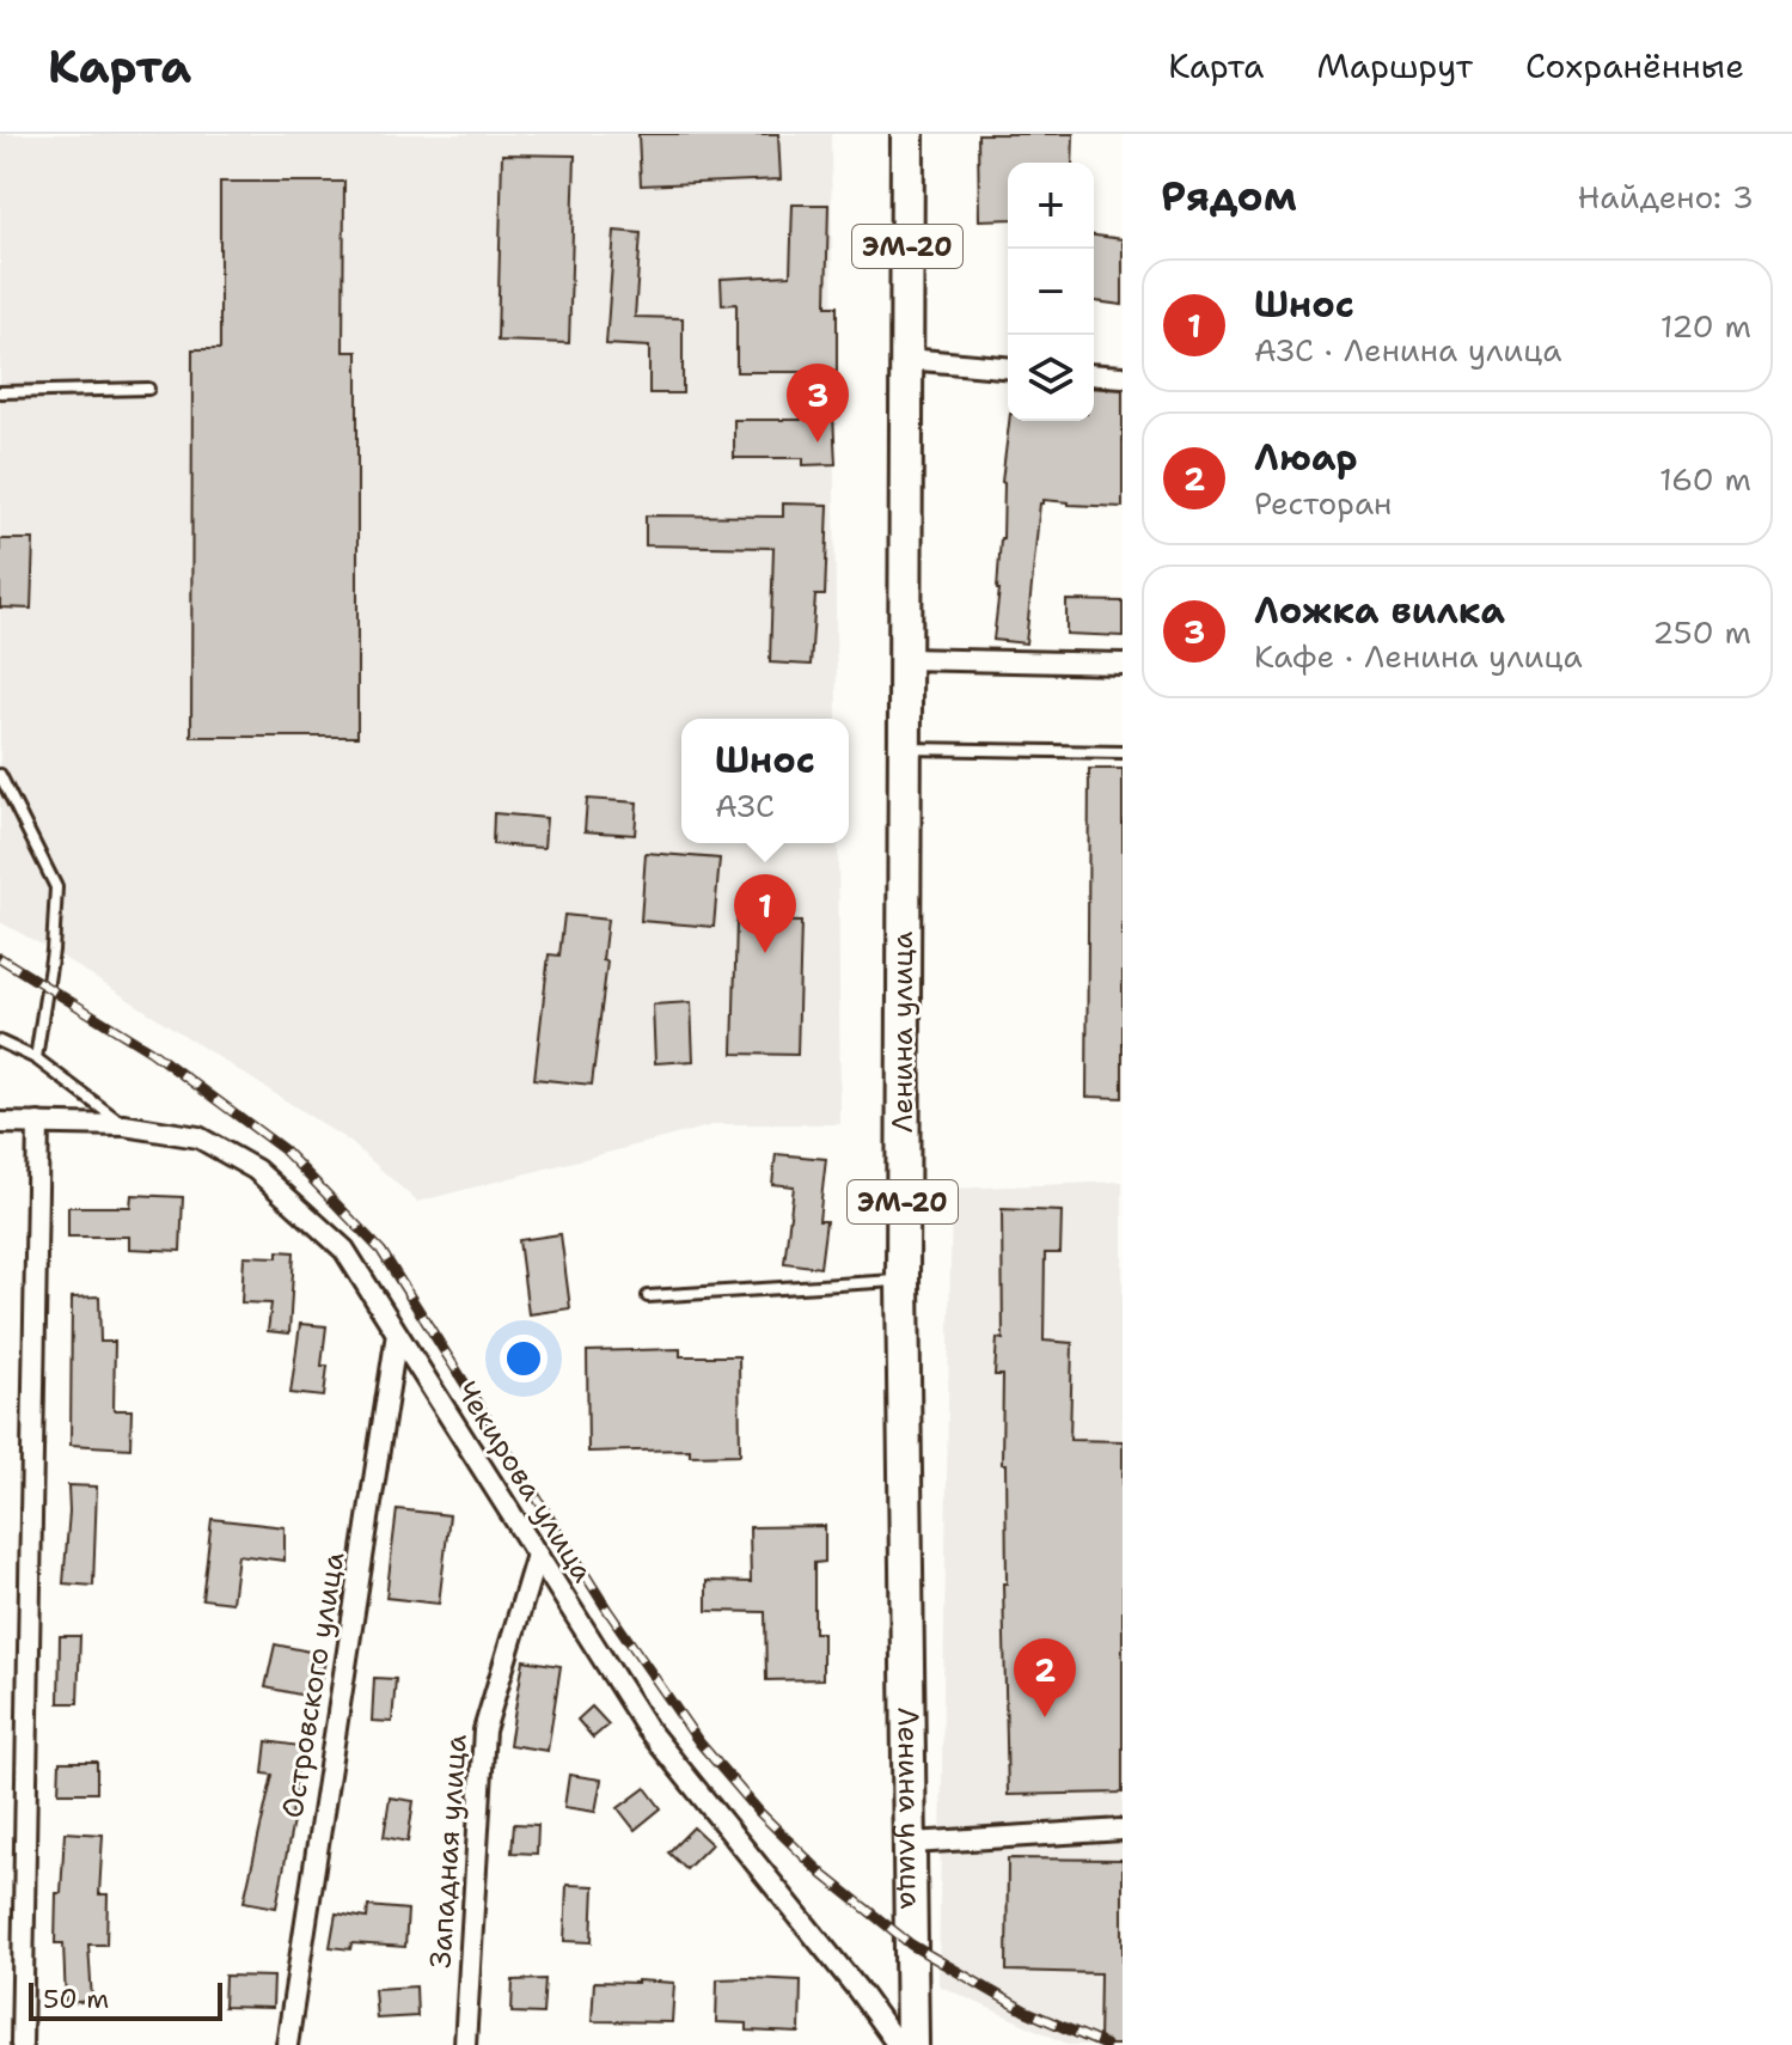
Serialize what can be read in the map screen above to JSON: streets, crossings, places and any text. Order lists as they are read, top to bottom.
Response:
{
  "streets": {
    "main road": ["ЭМ-20", "Ленина улица"],
    "street": ["Чекирова улица", "Островского улица", "Западная улица"]
  },
  "crossings": [
    ["Чекирова улица", "Островского улица"],
    ["Чекирова улица", "Западная улица"]
  ],
  "scale_bar": "50 m",
  "page": {
    "header": "Карта",
    "nav": ["Карта", "Маршрут", "Сохранённые"],
    "heading": ["Рядом", "Найдено: 3"],
    "map_buttons": ["+", "−"],
    "list": [
      {
        "mark": "1",
        "name": "Шнос",
        "note": "АЗС · Ленина улица",
        "value": "120 m"
      },
      {
        "mark": "2",
        "name": "Люар",
        "note": "Ресторан",
        "value": "160 m"
      },
      {
        "mark": "3",
        "name": "Ложка вилка",
        "note": "Кафе · Ленина улица",
        "value": "250 m"
      }
    ],
    "pins": ["3", "1", "2"],
    "popup": ["Шнос", "АЗС"],
    "scale": "50 m"
  }
}
